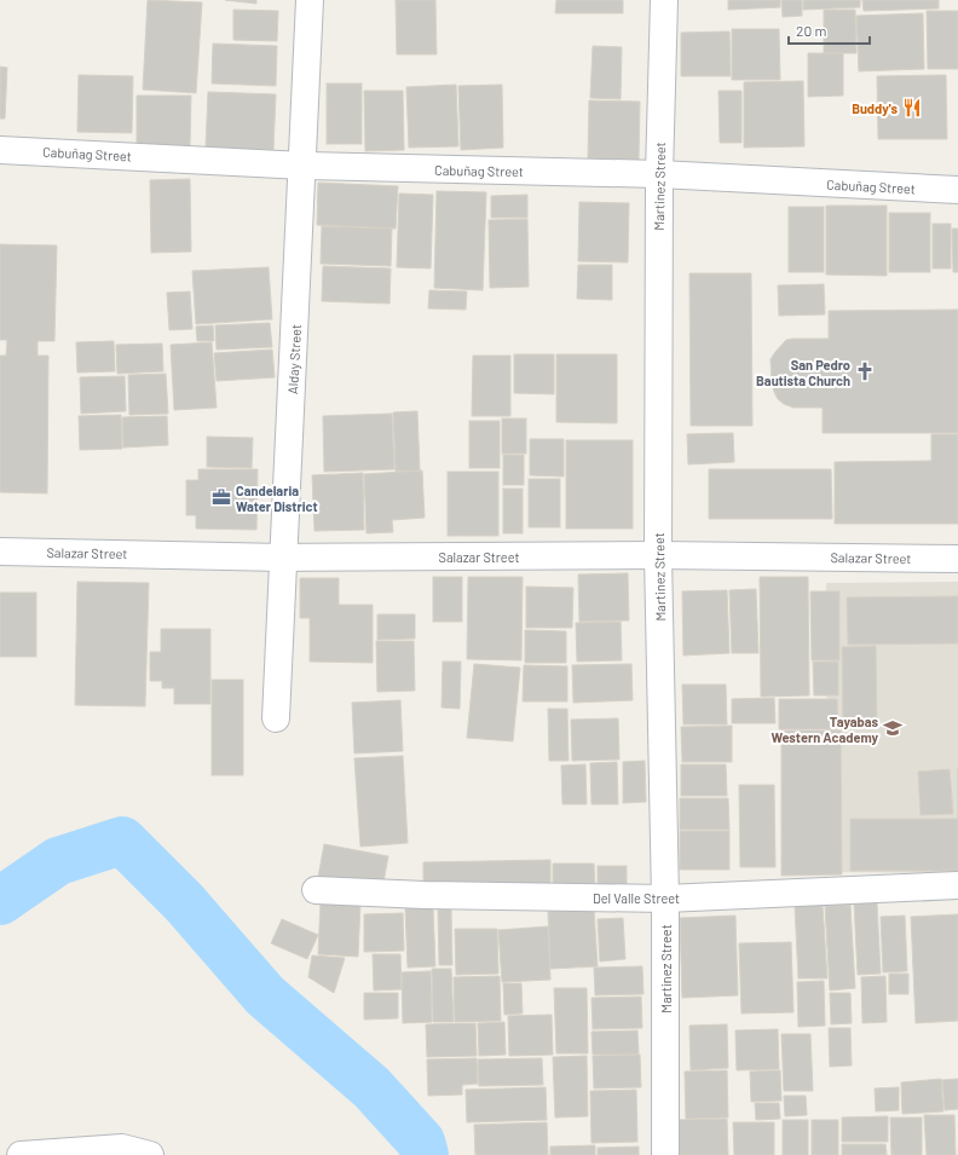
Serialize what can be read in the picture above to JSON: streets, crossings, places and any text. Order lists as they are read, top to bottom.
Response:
{
  "streets": {
    "street": [
      "Cabuñag Street",
      "Martinez Street",
      "Alday Street",
      "Salazar Street",
      "Del Valle Street"
    ]
  },
  "crossings": [
    ["Cabuñag Street", "Martinez Street"],
    ["Cabuñag Street", "Alday Street"],
    ["Martinez Street", "Salazar Street"],
    ["Martinez Street", "Del Valle Street"],
    ["Alday Street", "Salazar Street"]
  ],
  "places": {
    "restaurant": ["Buddy's"],
    "church": ["San Pedro Bautista Church"],
    "office": ["Candelaria Water District"],
    "school or university": ["Tayabas Western Academy"]
  },
  "scale_bar": "20 m"
}
